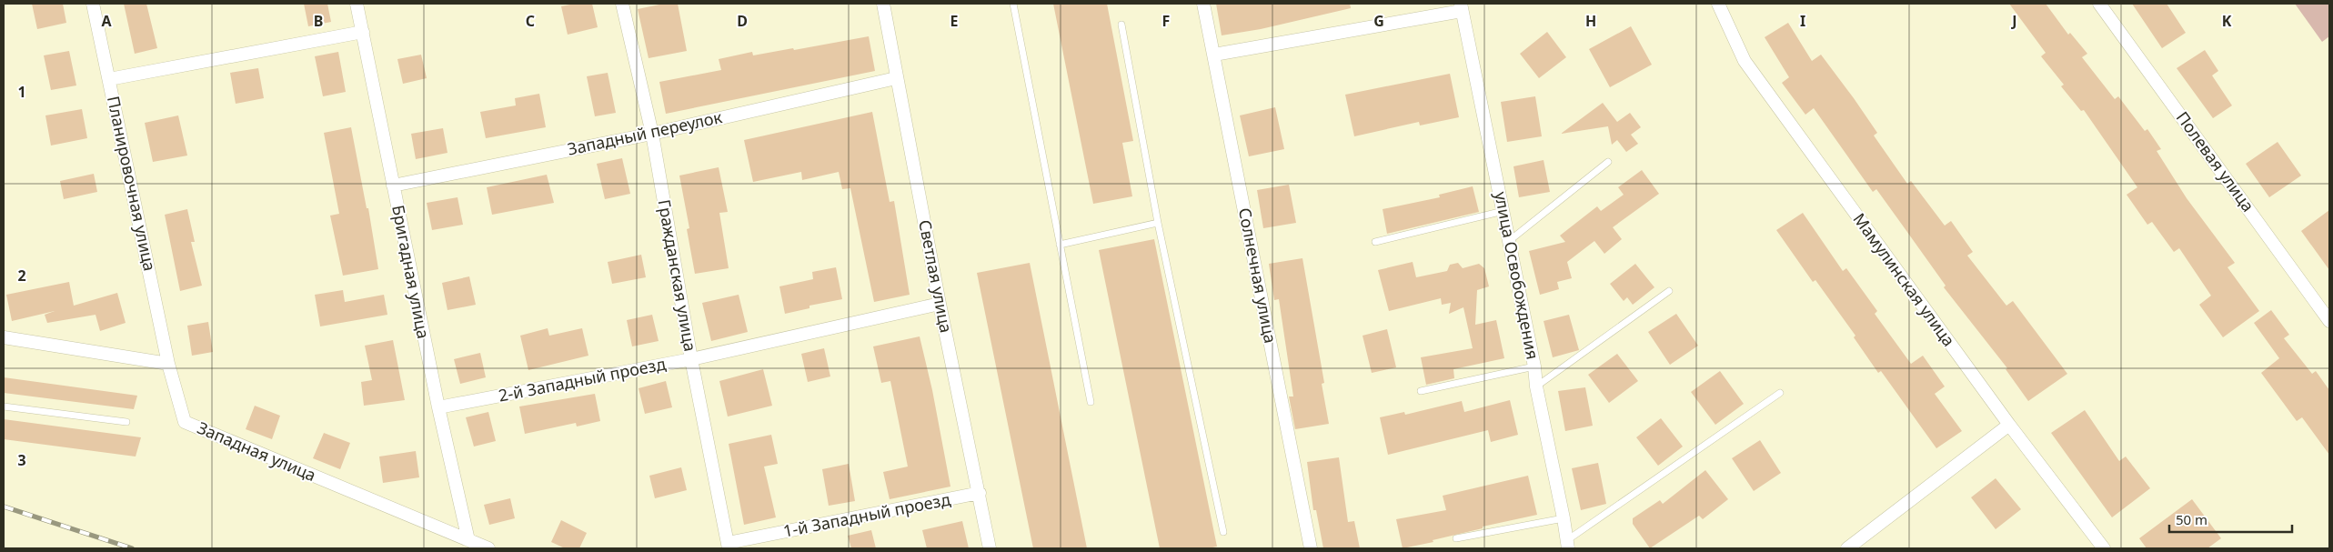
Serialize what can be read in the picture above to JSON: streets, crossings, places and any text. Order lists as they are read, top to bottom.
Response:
{
  "streets": {
    "street": [
      "Западный переулок",
      "Полевая улица",
      "Планировочная улица",
      "Бригадная улица",
      "Гражданская улица",
      "Солнечная улица",
      "улица Освобождения",
      "Светлая улица",
      "Мамулинская улица",
      "2-й Западный проезд",
      "Западная улица",
      "1-й Западный проезд"
    ]
  },
  "crossings": [
    ["Западный переулок", "Бригадная улица"],
    ["Западный переулок", "Гражданская улица"],
    ["Западный переулок", "Светлая улица"],
    ["Планировочная улица", "Западная улица"],
    ["Бригадная улица", "2-й Западный проезд"],
    ["Бригадная улица", "Западная улица"],
    ["Гражданская улица", "2-й Западный проезд"],
    ["Гражданская улица", "1-й Западный проезд"],
    ["Светлая улица", "2-й Западный проезд"],
    ["Светлая улица", "1-й Западный проезд"]
  ],
  "scale_bar": "50 m",
  "grid": {
    "columns": [
      "A",
      "B",
      "C",
      "D",
      "E",
      "F",
      "G",
      "H",
      "I",
      "J",
      "K"
    ],
    "rows": ["1", "2", "3"]
  }
}
